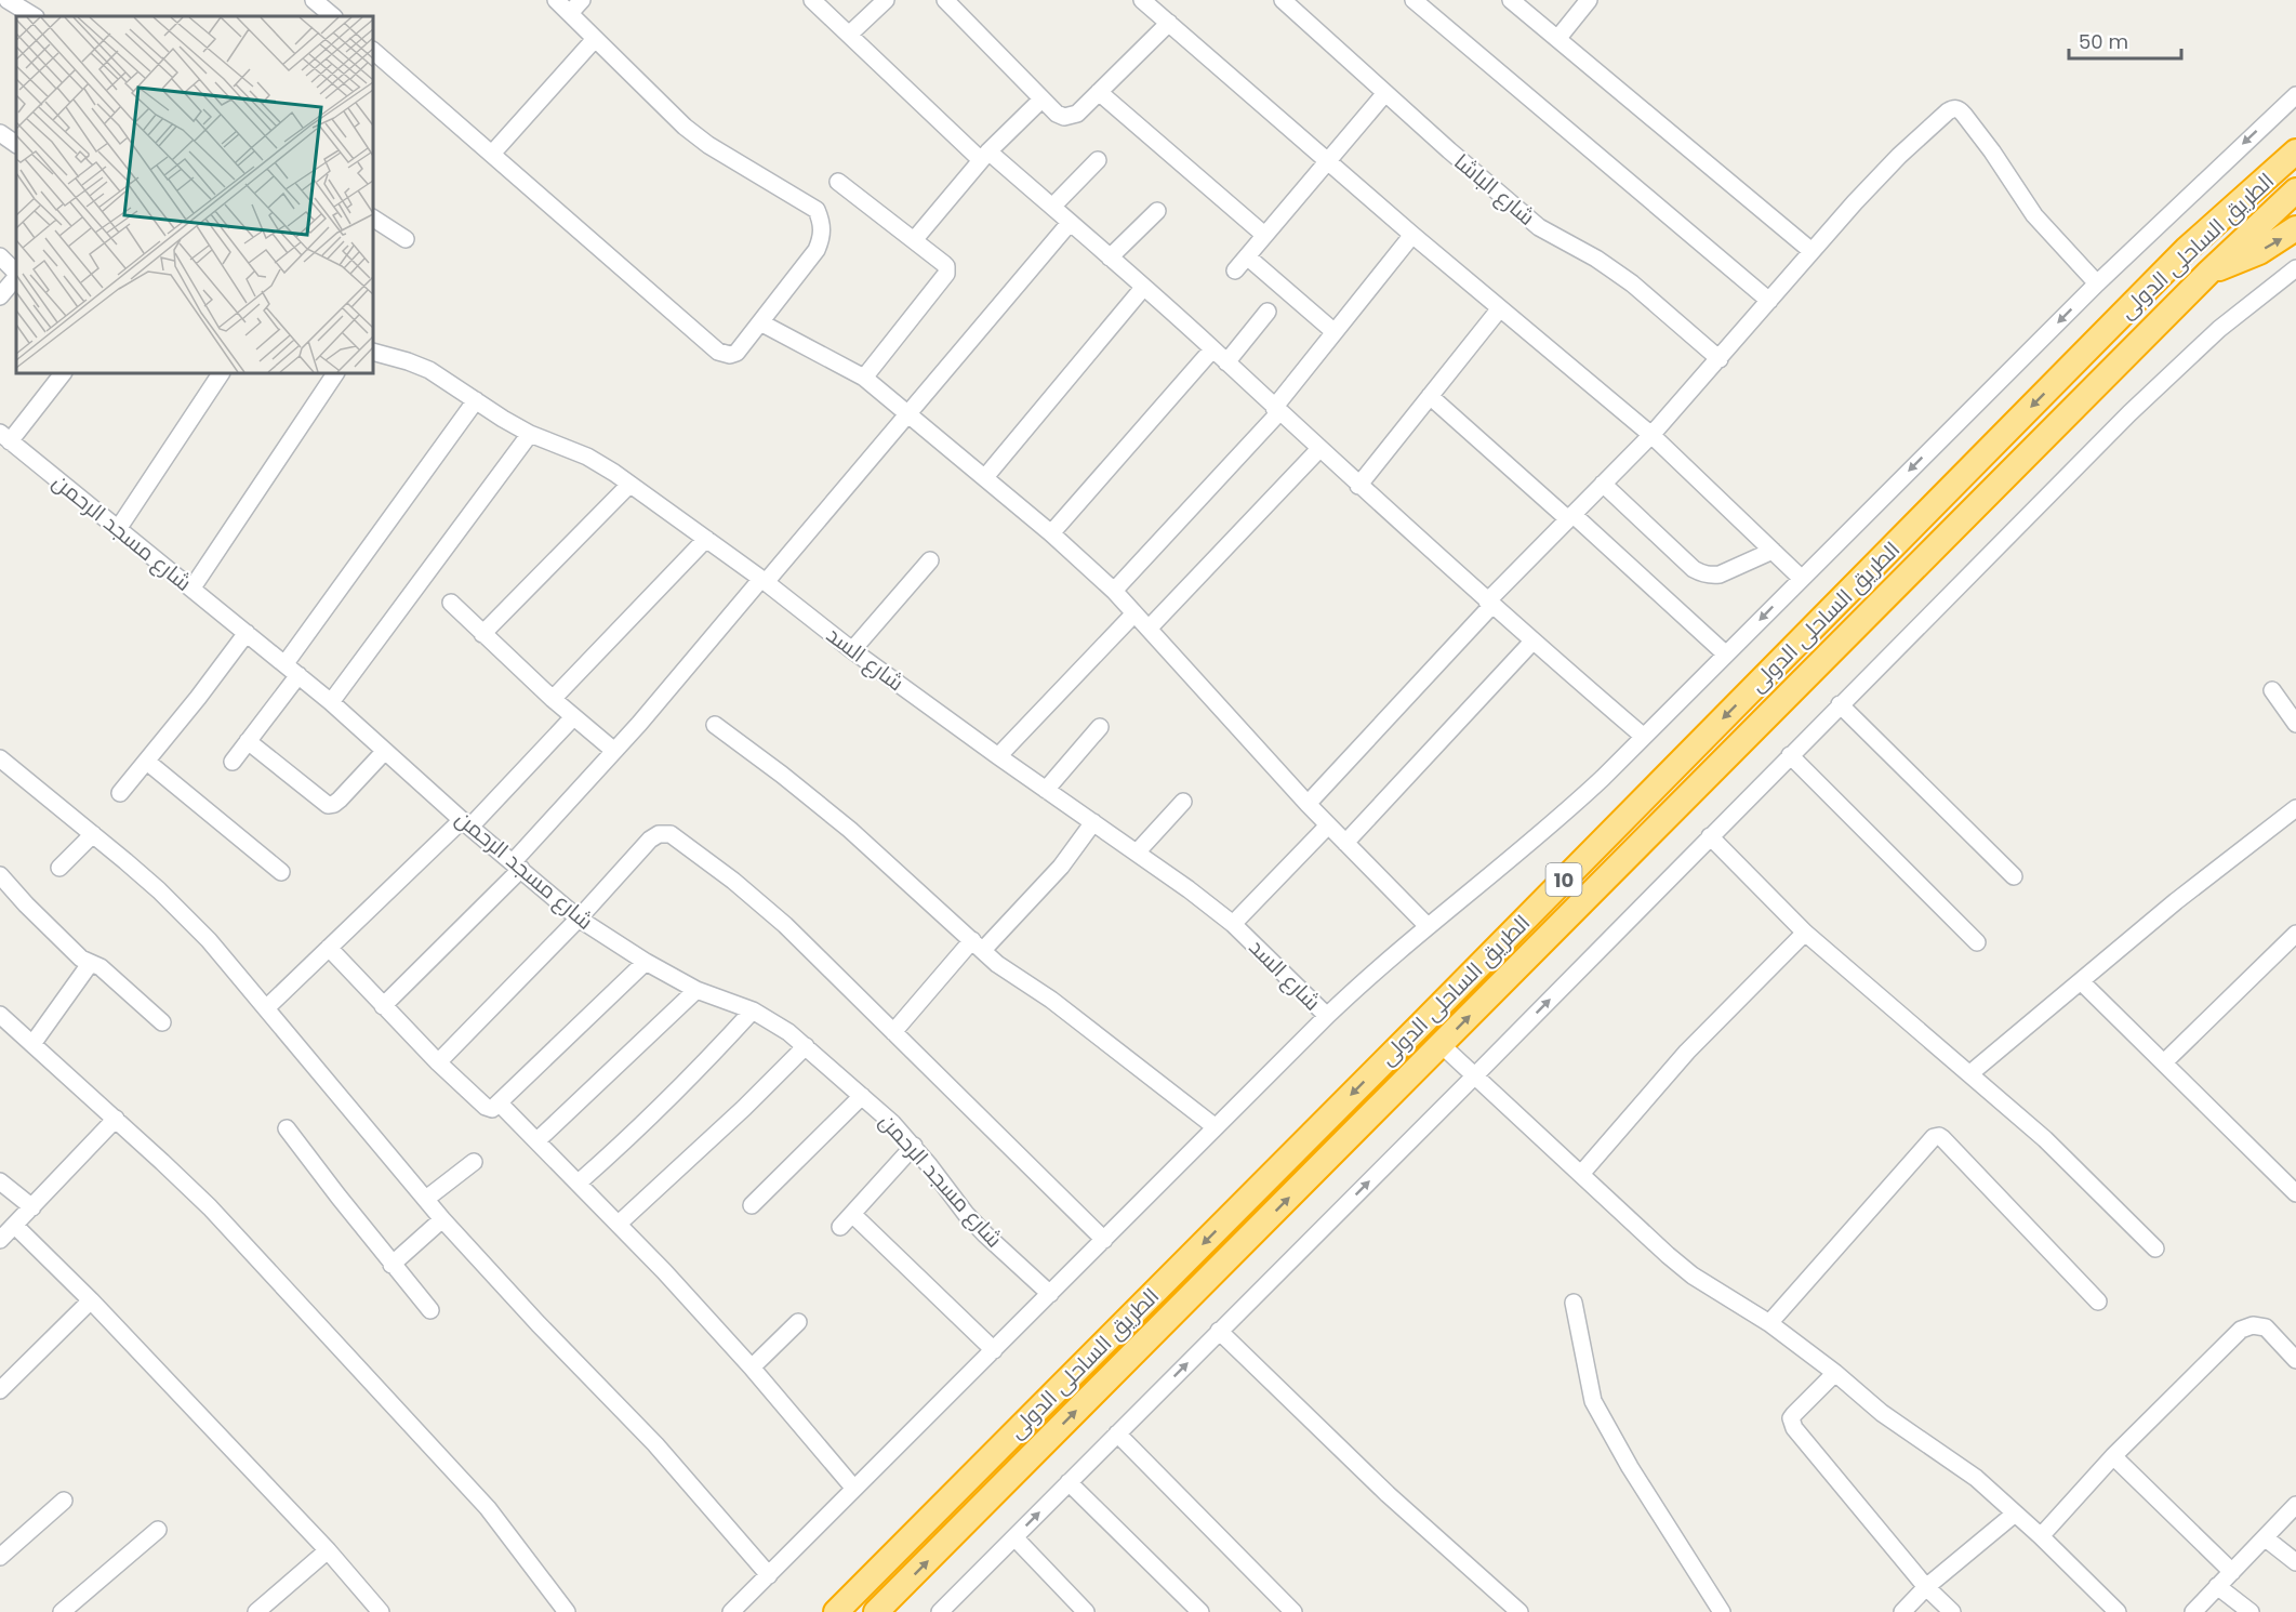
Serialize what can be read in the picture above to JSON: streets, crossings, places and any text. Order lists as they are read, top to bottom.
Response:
{
  "streets": {
    "highway": ["الطريق الساحلى الدولى", "10"],
    "street": ["شارع الباشا", "شارع مسجد الرحمن", "شارع السد"]
  },
  "scale_bar": "50 m"
}
